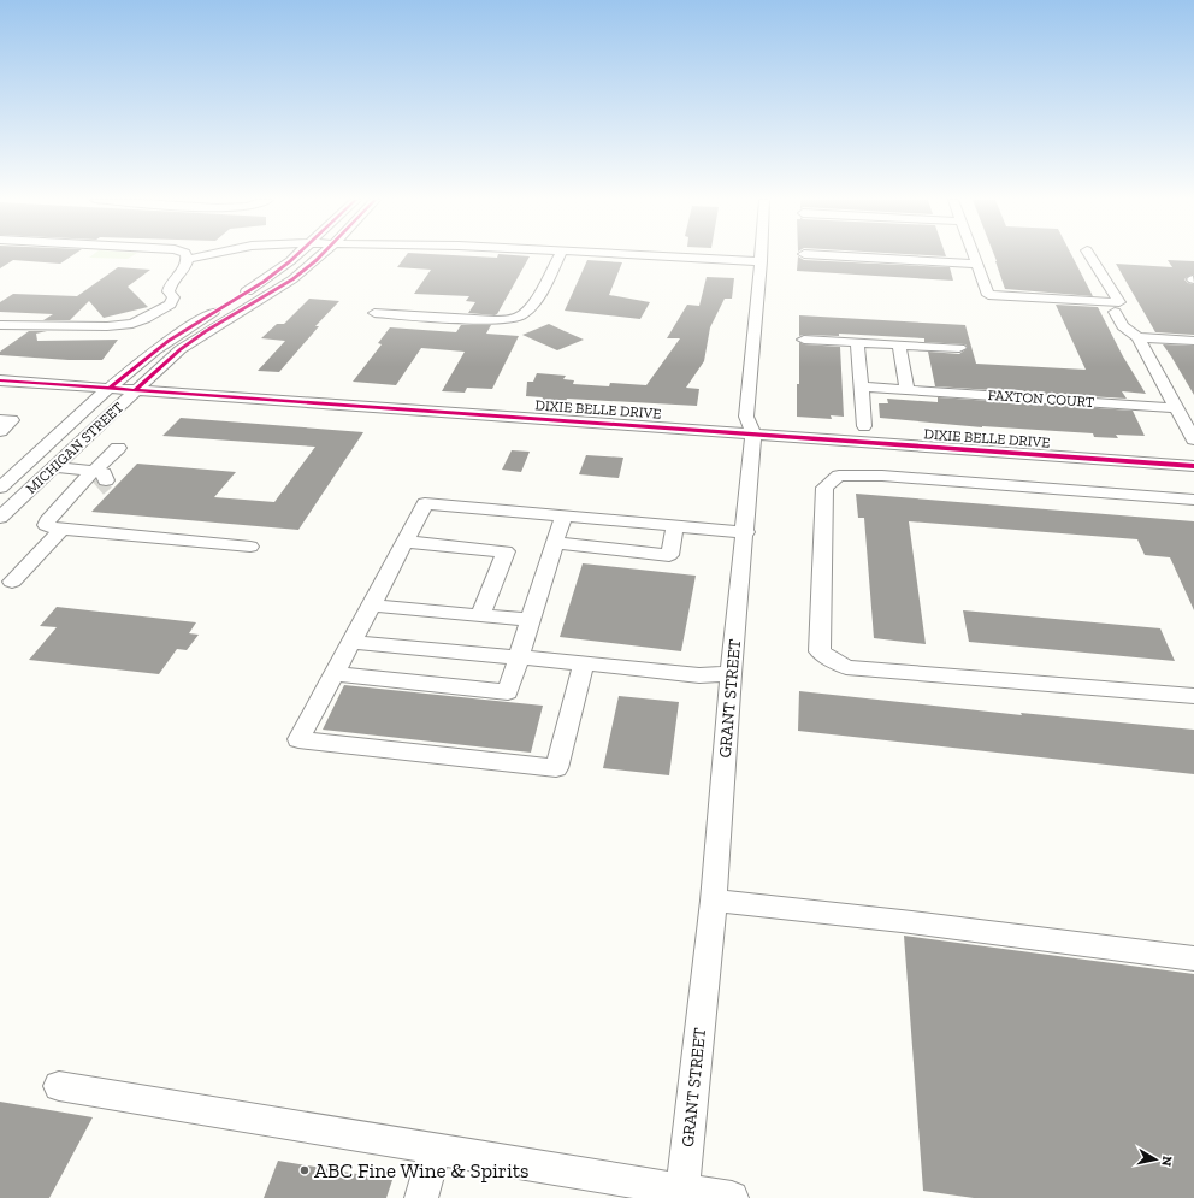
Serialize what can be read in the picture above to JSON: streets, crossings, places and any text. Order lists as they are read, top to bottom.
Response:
{
  "streets": {
    "street": [
      "FAXTON COURT",
      "DIXIE BELLE DRIVE",
      "MICHIGAN STREET",
      "GRANT STREET"
    ]
  },
  "crossings": [
    ["DIXIE BELLE DRIVE", "MICHIGAN STREET"],
    ["DIXIE BELLE DRIVE", "GRANT STREET"]
  ],
  "places": ["ABC Fine Wine & Spirits"],
  "north": "right"
}
